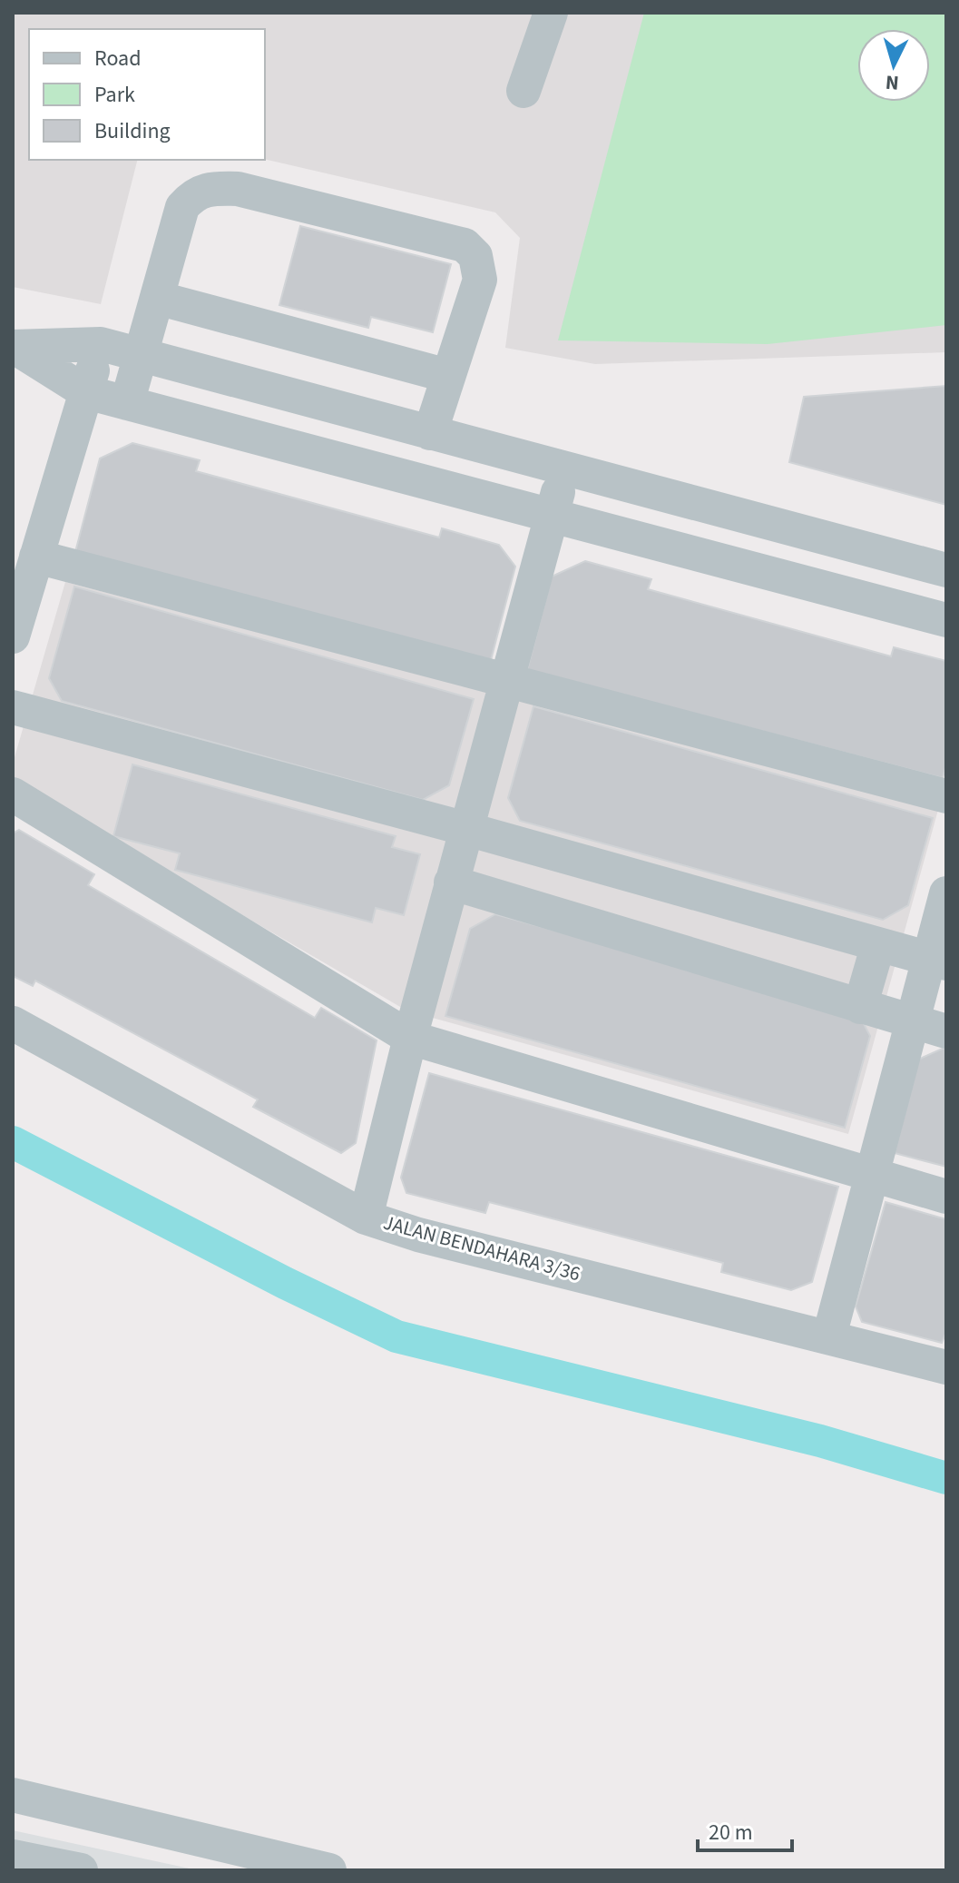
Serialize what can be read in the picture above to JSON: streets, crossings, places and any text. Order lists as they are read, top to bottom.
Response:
{
  "streets": {
    "street": ["JALAN BENDAHARA 3/36"]
  },
  "legend": ["Road", "Park", "Building"],
  "scale_bar": "20 m",
  "north": "bottom"
}
